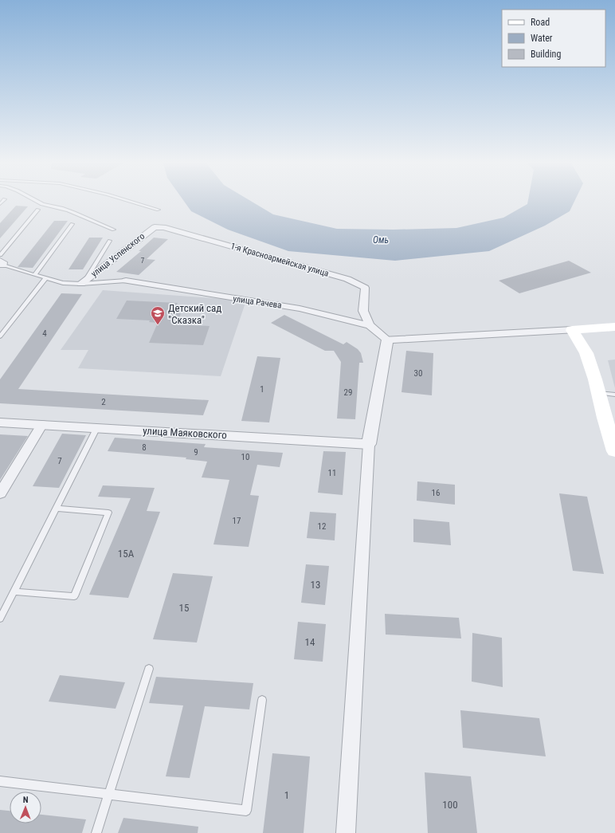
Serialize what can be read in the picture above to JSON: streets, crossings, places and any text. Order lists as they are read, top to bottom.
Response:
{
  "streets": {
    "street": [
      "улица Успенского",
      "1-я Красноармейская улица",
      "улица Рачева",
      "улица Маяковского"
    ]
  },
  "crossings": [
    ["улица Успенского", "1-я Красноармейская улица"],
    ["1-я Красноармейская улица", "улица Рачева"]
  ],
  "water": ["Омь"],
  "places": {
    "school or university": ["Детский сад \"Сказка\""]
  },
  "house_numbers": [
    "7",
    "4",
    "30",
    "1",
    "29",
    "2",
    "8",
    "9",
    "10",
    "7",
    "11",
    "16",
    "17",
    "12",
    "15А",
    "13",
    "15",
    "14",
    "1",
    "100"
  ],
  "legend": ["Road", "Water", "Building"],
  "north": "top"
}
